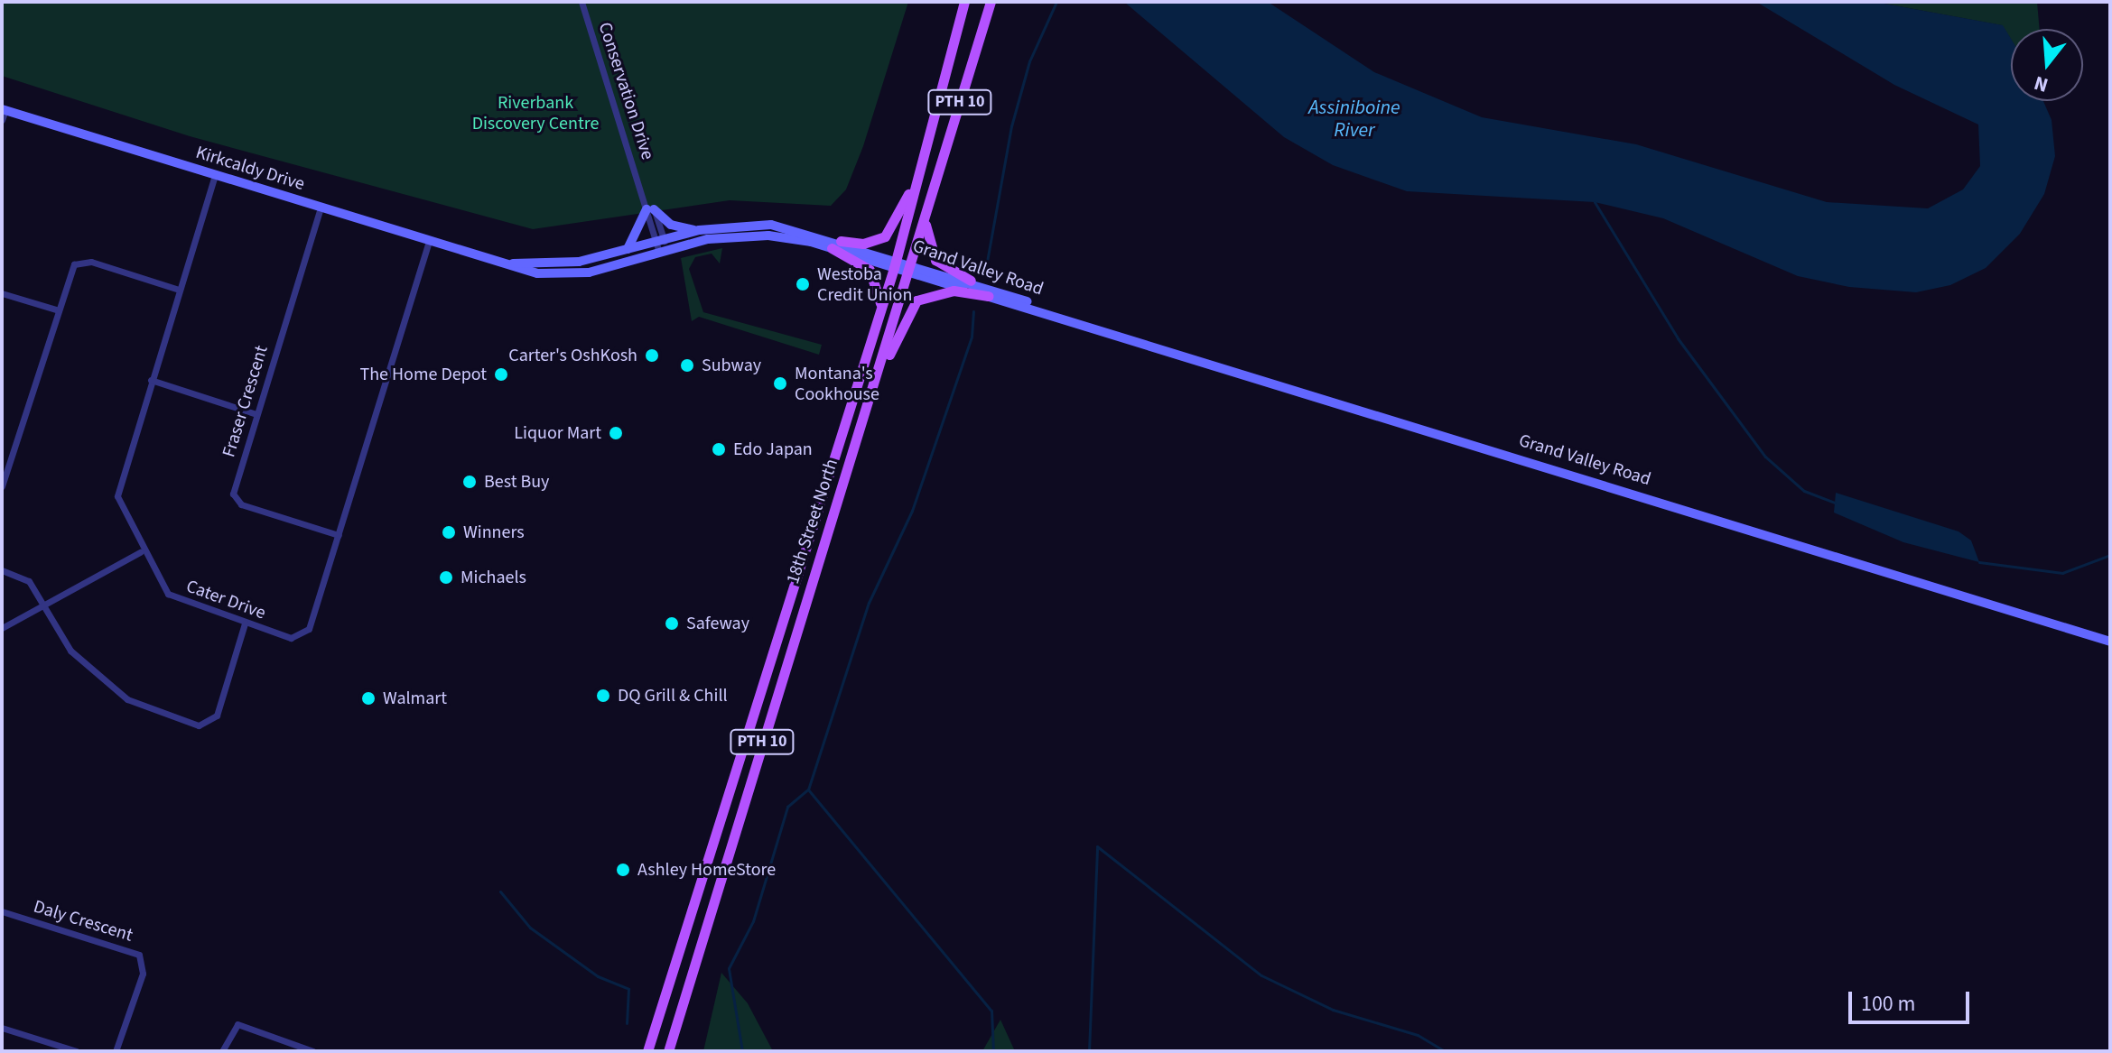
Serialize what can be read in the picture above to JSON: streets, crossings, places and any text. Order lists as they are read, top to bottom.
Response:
{
  "streets": {
    "main road": [
      "PTH 10",
      "Kirkcaldy Drive",
      "Grand Valley Road",
      "18th Street North"
    ],
    "street": [
      "Conservation Drive",
      "Fraser Crescent",
      "Cater Drive",
      "Daly Crescent"
    ]
  },
  "crossings": [
    ["Conservation Drive", "Kirkcaldy Drive"],
    ["Kirkcaldy Drive", "Grand Valley Road"],
    ["Kirkcaldy Drive", "Fraser Crescent"],
    ["Kirkcaldy Drive", "18th Street North"],
    ["Kirkcaldy Drive", "Cater Drive"],
    ["Grand Valley Road", "18th Street North"],
    ["Fraser Crescent", "Cater Drive"]
  ],
  "water": ["Assiniboine River"],
  "parks": ["Riverbank Discovery Centre"],
  "places": [
    "Westoba Credit Union",
    "Carter's OshKosh",
    "Subway",
    "The Home Depot",
    "Montana's Cookhouse",
    "Liquor Mart",
    "Edo Japan",
    "Best Buy",
    "Winners",
    "Michaels",
    "Safeway",
    "DQ Grill & Chill",
    "Walmart",
    "Ashley HomeStore"
  ],
  "scale_bar": "100 m",
  "north": "bottom"
}
